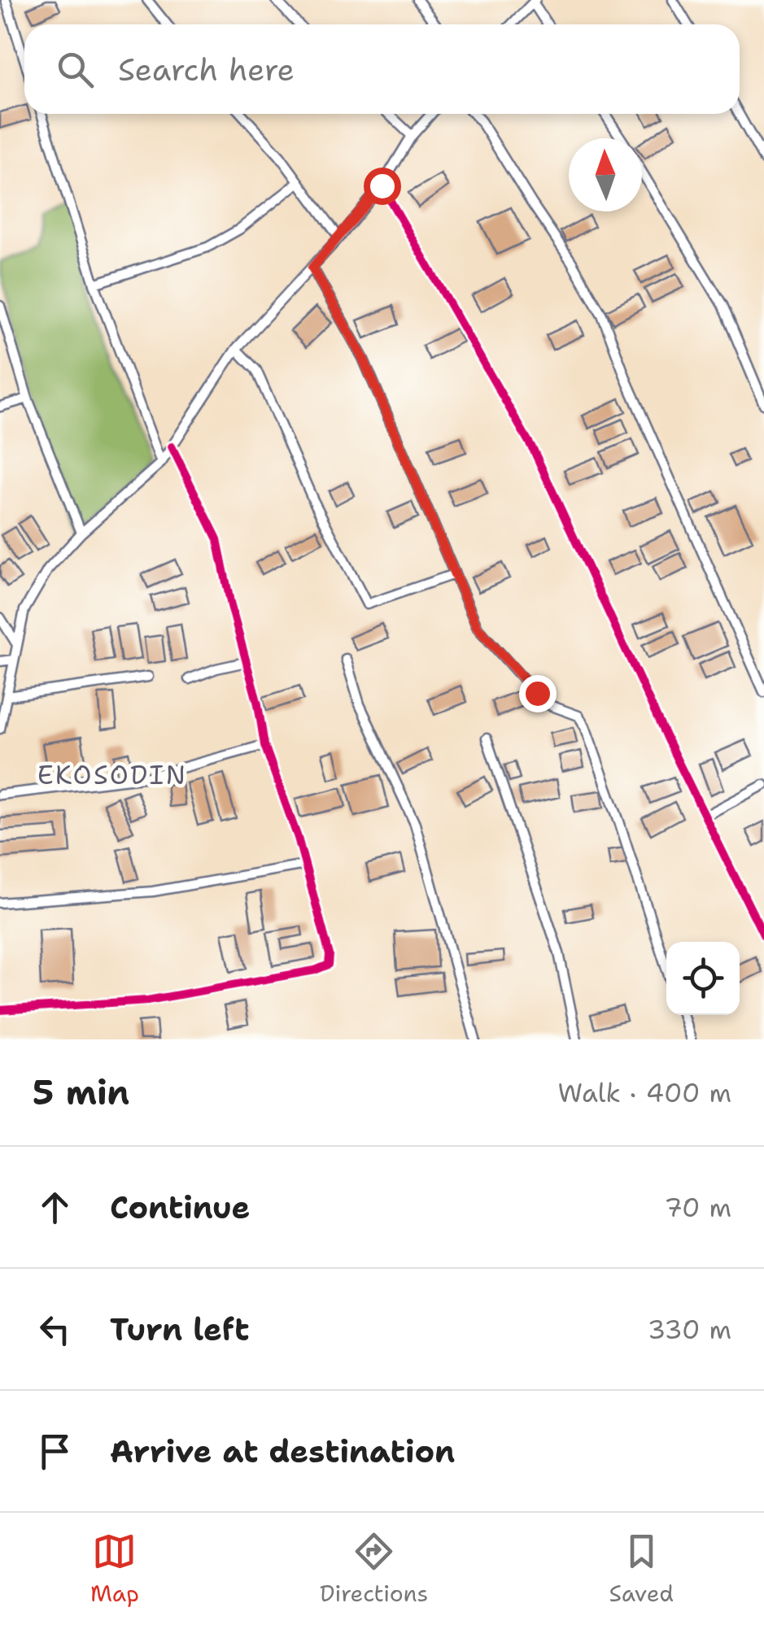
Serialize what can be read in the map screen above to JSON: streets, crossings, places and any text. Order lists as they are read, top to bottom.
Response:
{
  "districts": ["EKOSODIN"],
  "north": "top",
  "page": {
    "search": "Search here",
    "heading": ["5 min", "Walk · 400 m"],
    "list": [
      ["Continue", "70 m"],
      ["Turn left", "330 m"],
      "Arrive at destination"
    ],
    "nav": ["Map", "Directions", "Saved"]
  }
}
